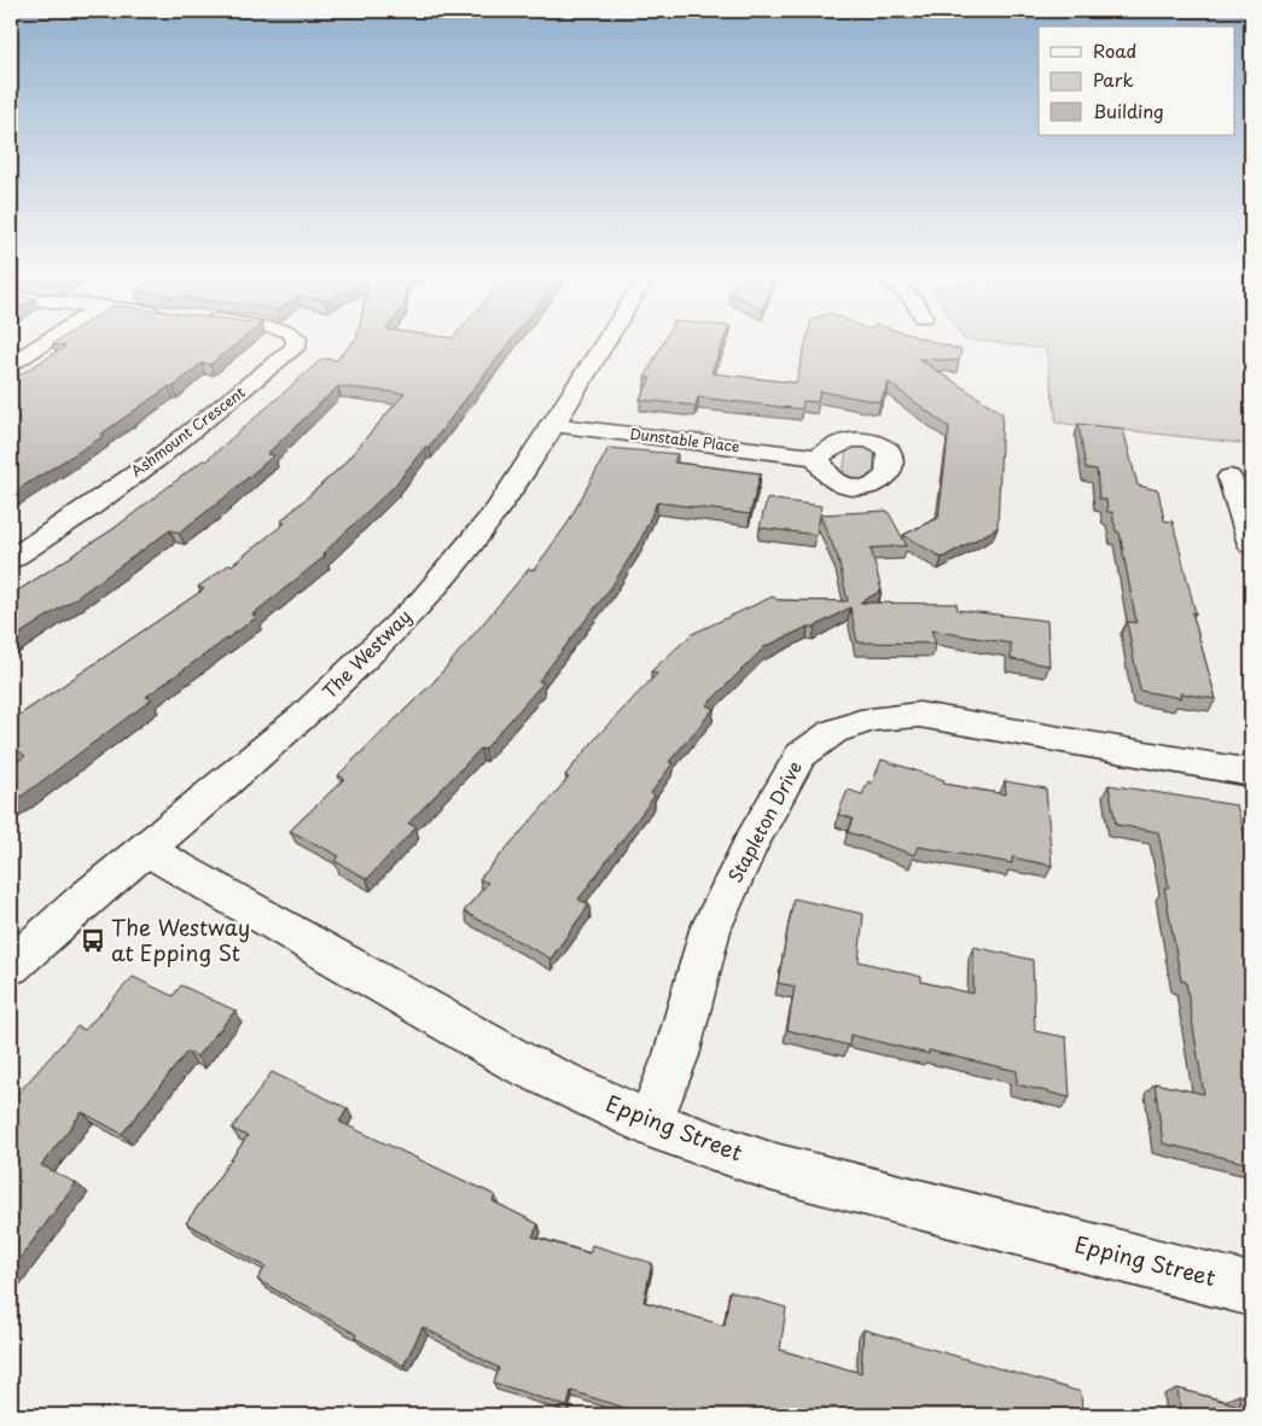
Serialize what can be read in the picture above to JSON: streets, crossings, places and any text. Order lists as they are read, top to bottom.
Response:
{
  "streets": {
    "street": [
      "Ashmount Crescent",
      "Dunstable Place",
      "The Westway",
      "Stapleton Drive",
      "Epping Street"
    ]
  },
  "crossings": [
    ["Dunstable Place", "The Westway"],
    ["The Westway", "Epping Street"],
    ["Stapleton Drive", "Epping Street"]
  ],
  "places": {
    "bus stop": ["The Westway at Epping St"]
  },
  "legend": ["Road", "Park", "Building"]
}
